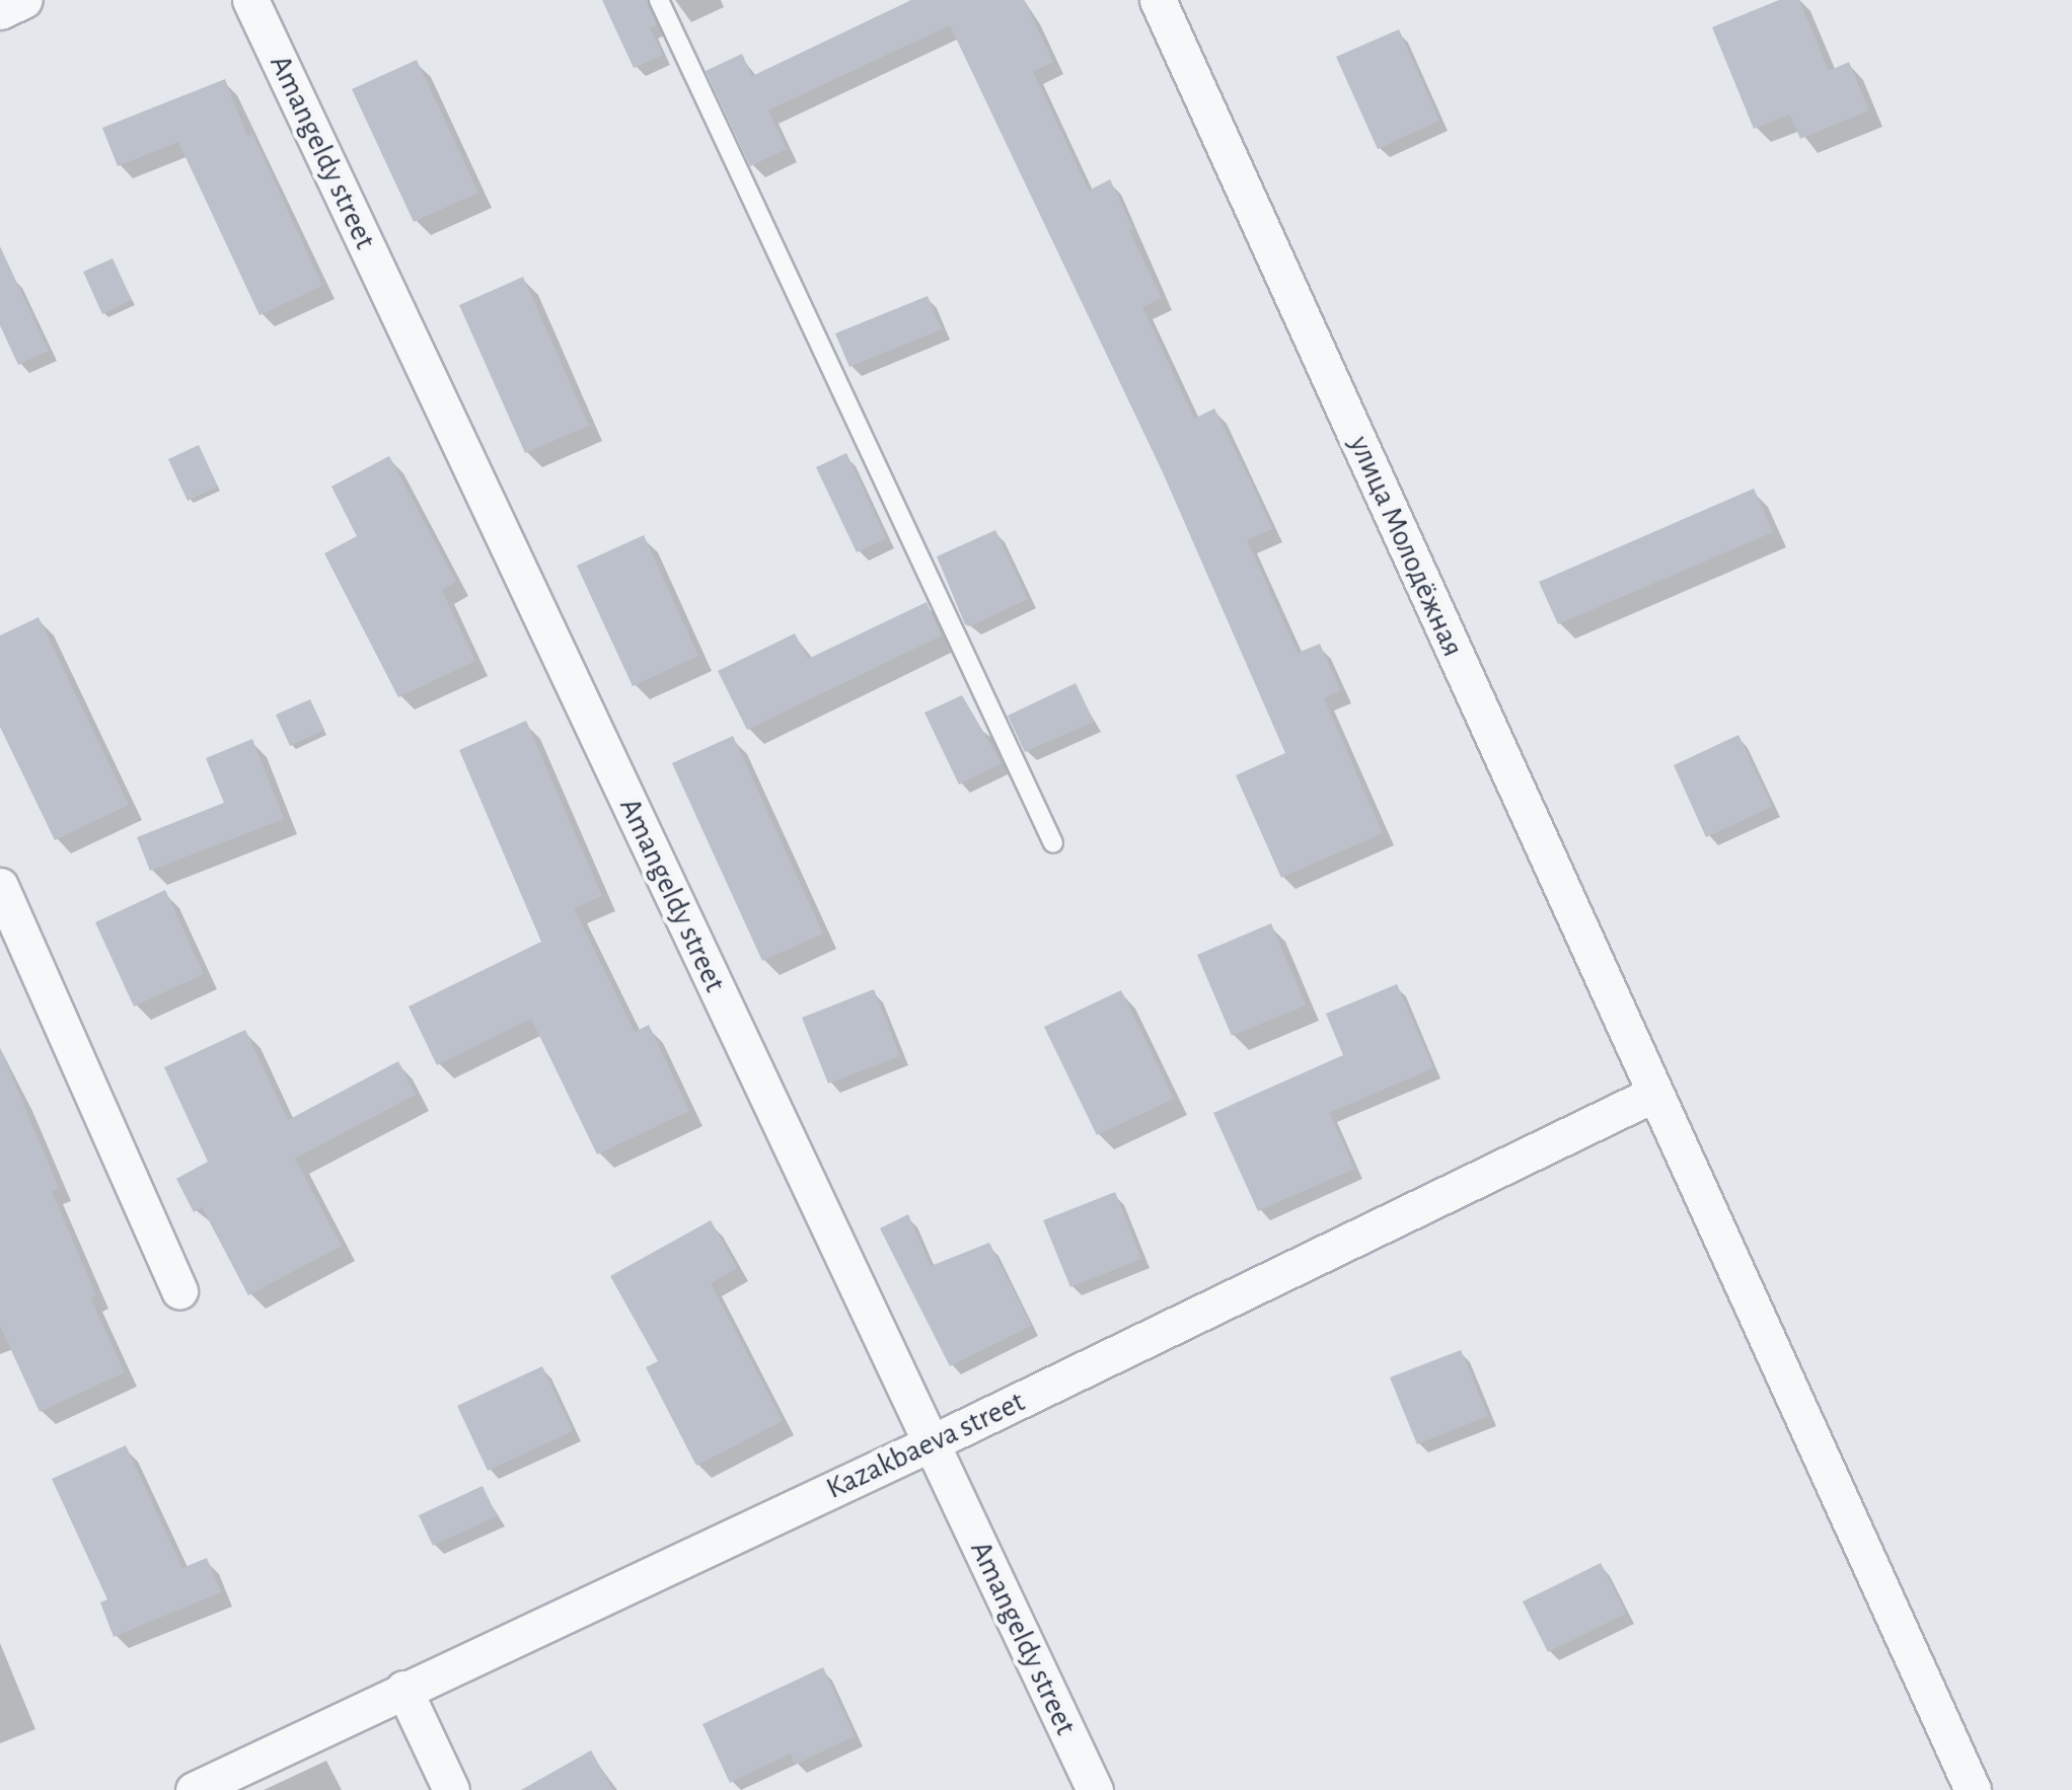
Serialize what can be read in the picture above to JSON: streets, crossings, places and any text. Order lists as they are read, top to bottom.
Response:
{
  "streets": {
    "street": ["Amangeldy street", "улица Молодёжная", "Kazakbaeva street"]
  },
  "crossings": [
    ["Amangeldy street", "Kazakbaeva street"],
    ["улица Молодёжная", "Kazakbaeva street"]
  ]
}
